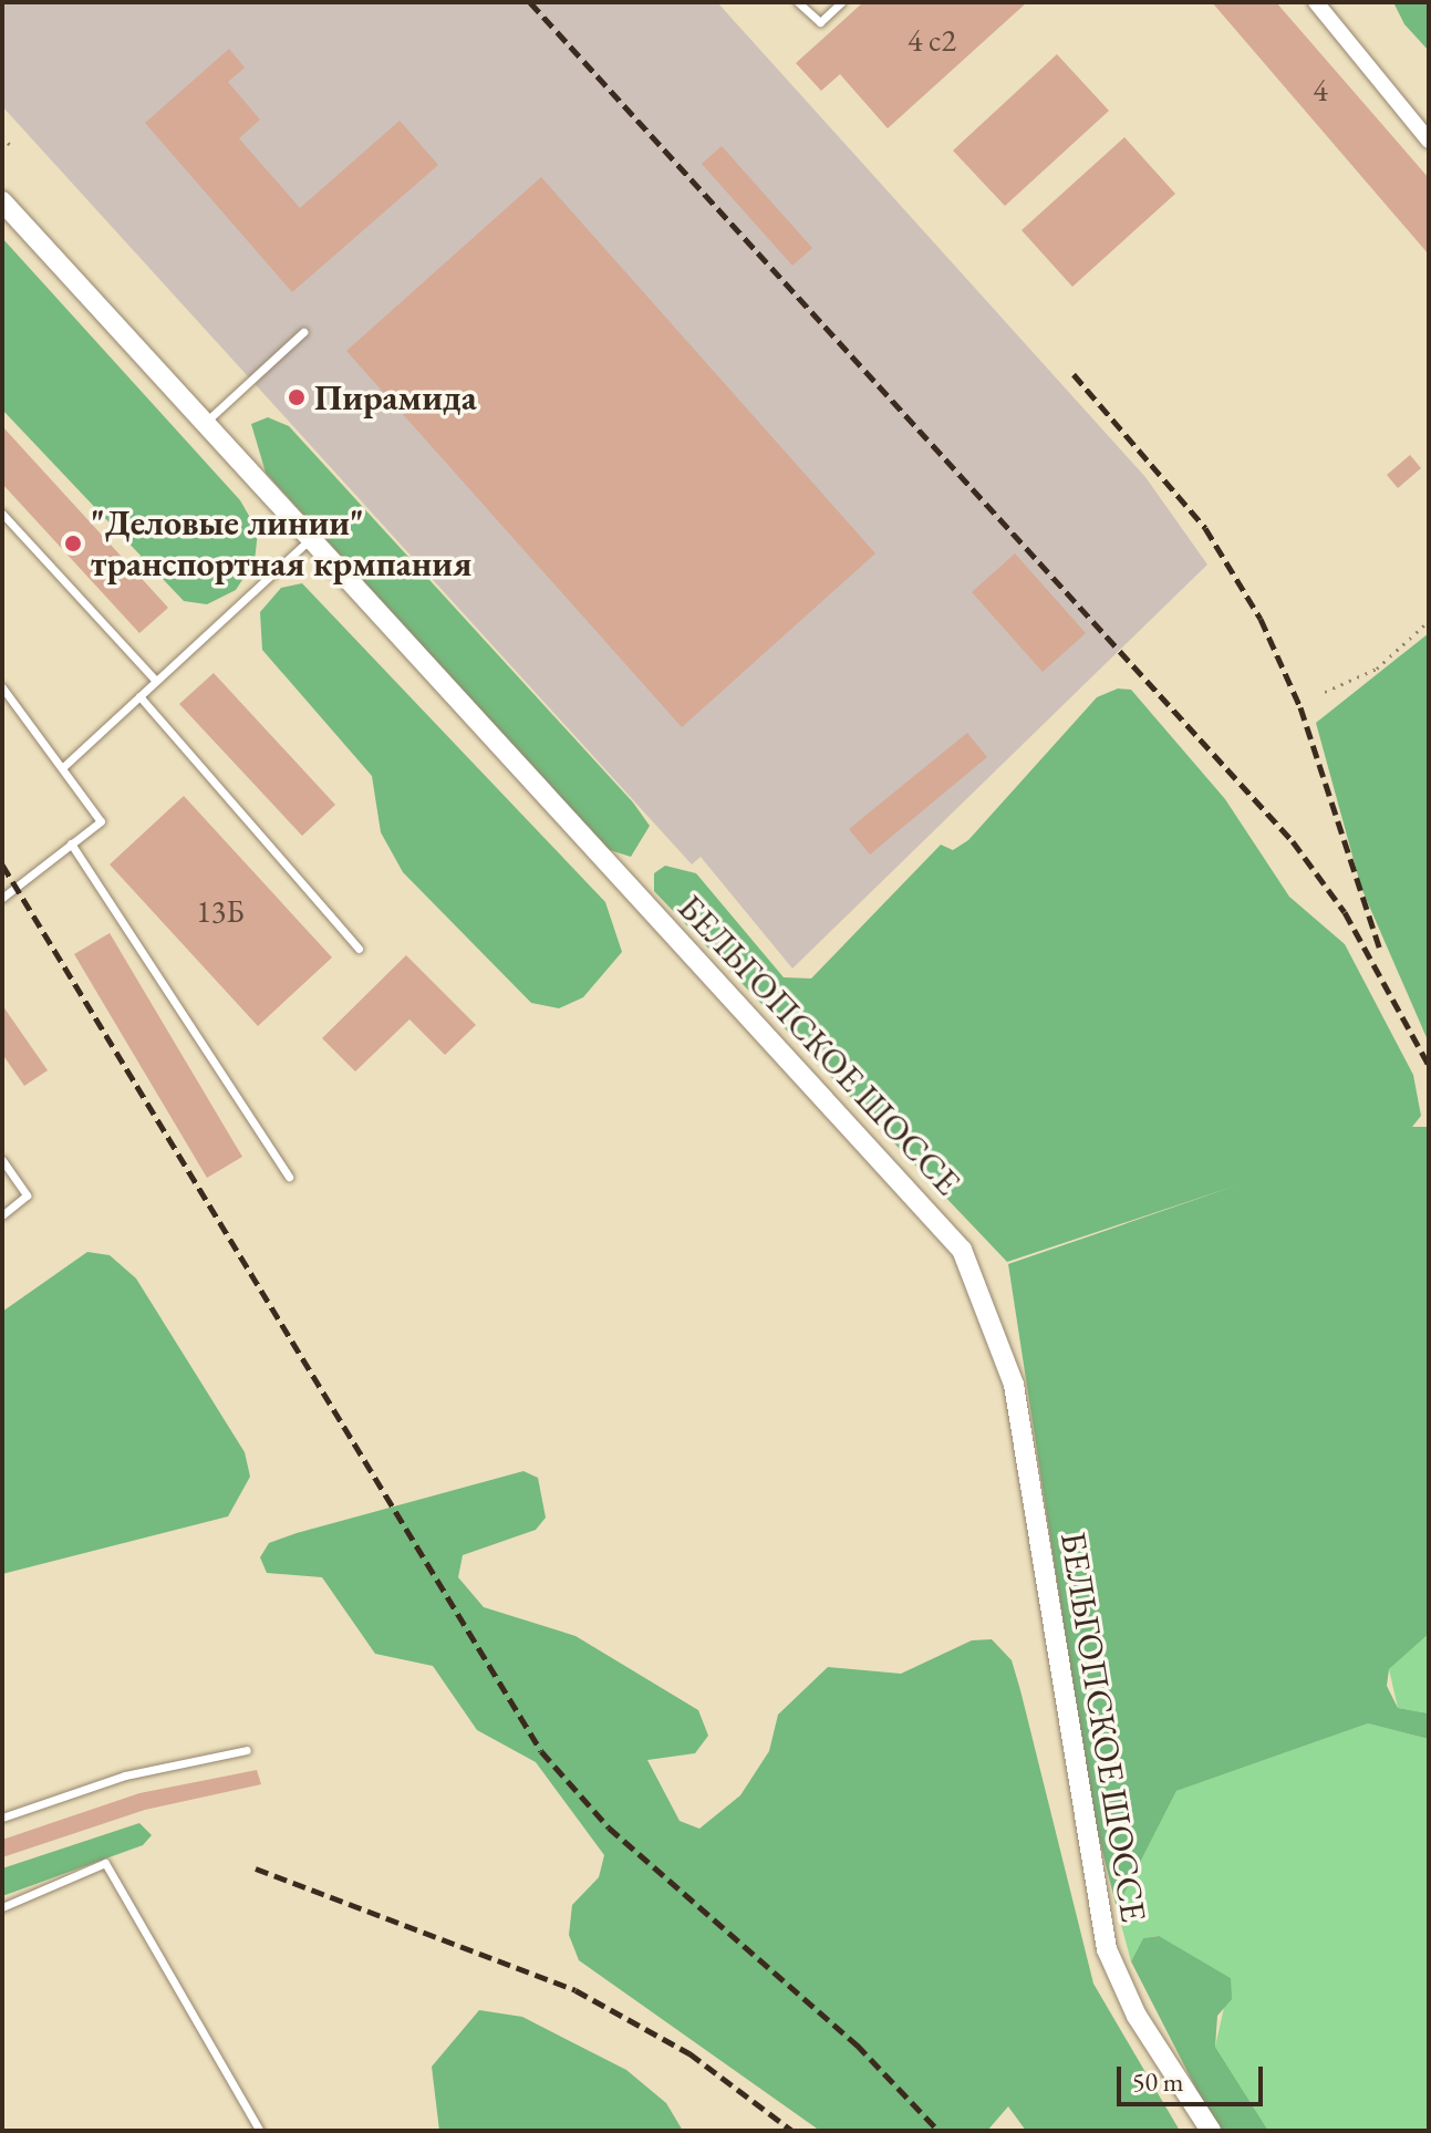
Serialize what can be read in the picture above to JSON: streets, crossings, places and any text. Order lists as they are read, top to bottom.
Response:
{
  "streets": {
    "street": ["БЕЛЬГОПСКОЕ ШОССЕ"]
  },
  "places": ["Пирамида", "\"Деловые линии\" транспортная крмпания"],
  "house_numbers": ["4 с2", "4", "13Б"],
  "scale_bar": "50 m"
}
